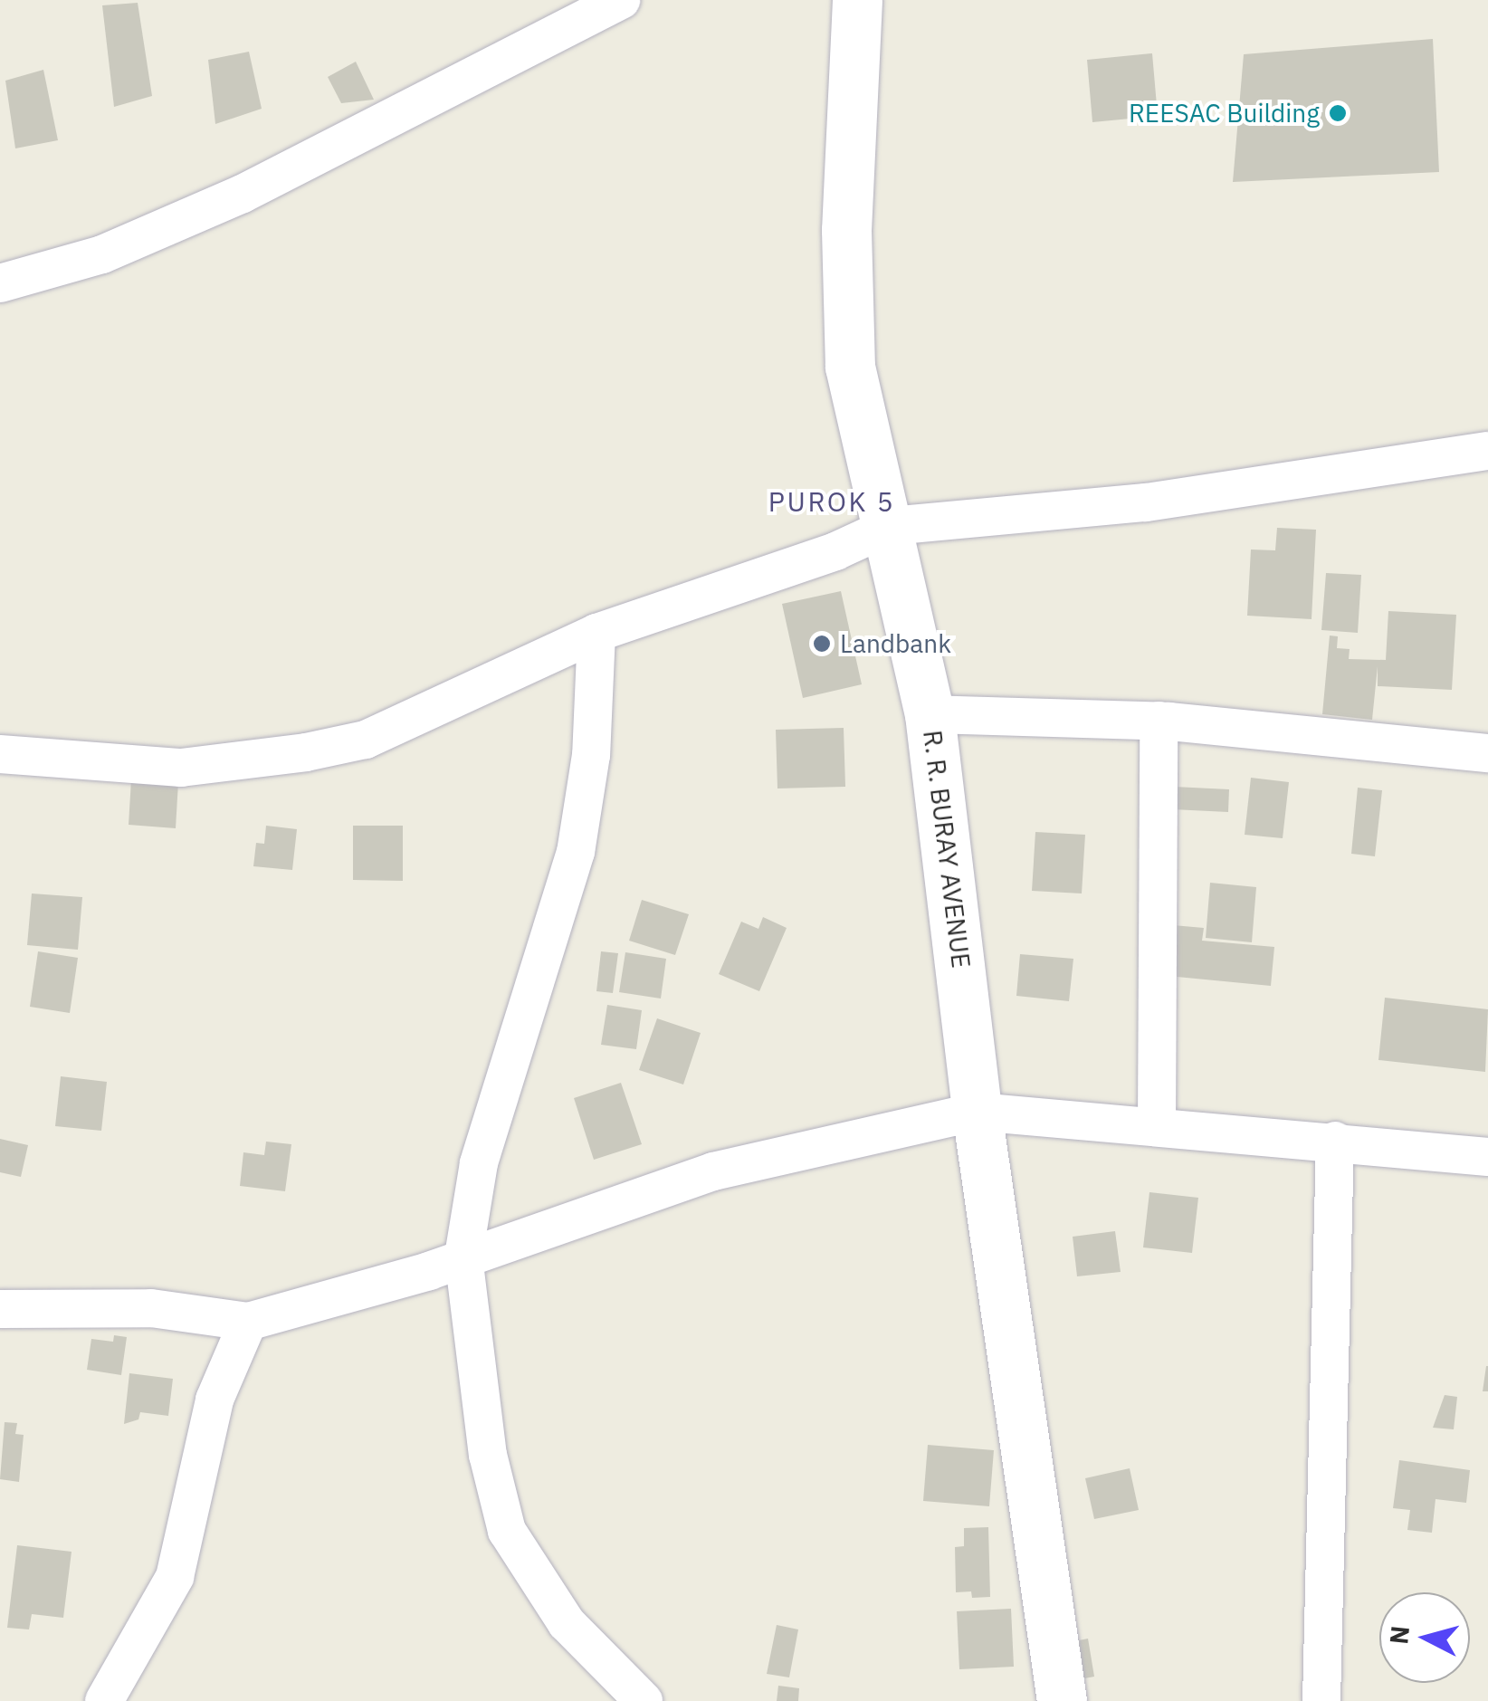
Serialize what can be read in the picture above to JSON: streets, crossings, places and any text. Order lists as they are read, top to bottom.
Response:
{
  "streets": {
    "street": ["R. R. BURAY AVENUE"]
  },
  "districts": ["PUROK 5"],
  "places": ["REESAC Building", "Landbank"],
  "north": "left"
}
